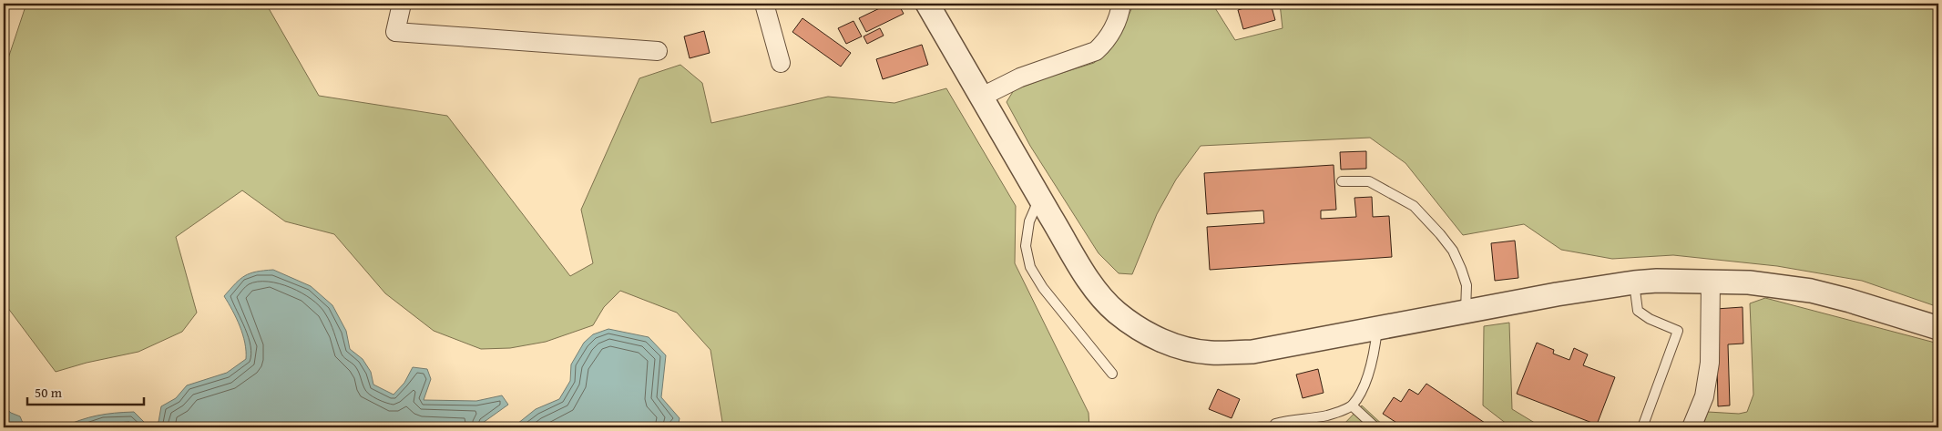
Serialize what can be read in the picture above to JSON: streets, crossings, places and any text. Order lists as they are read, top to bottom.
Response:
{
  "scale_bar": "50 m"
}
